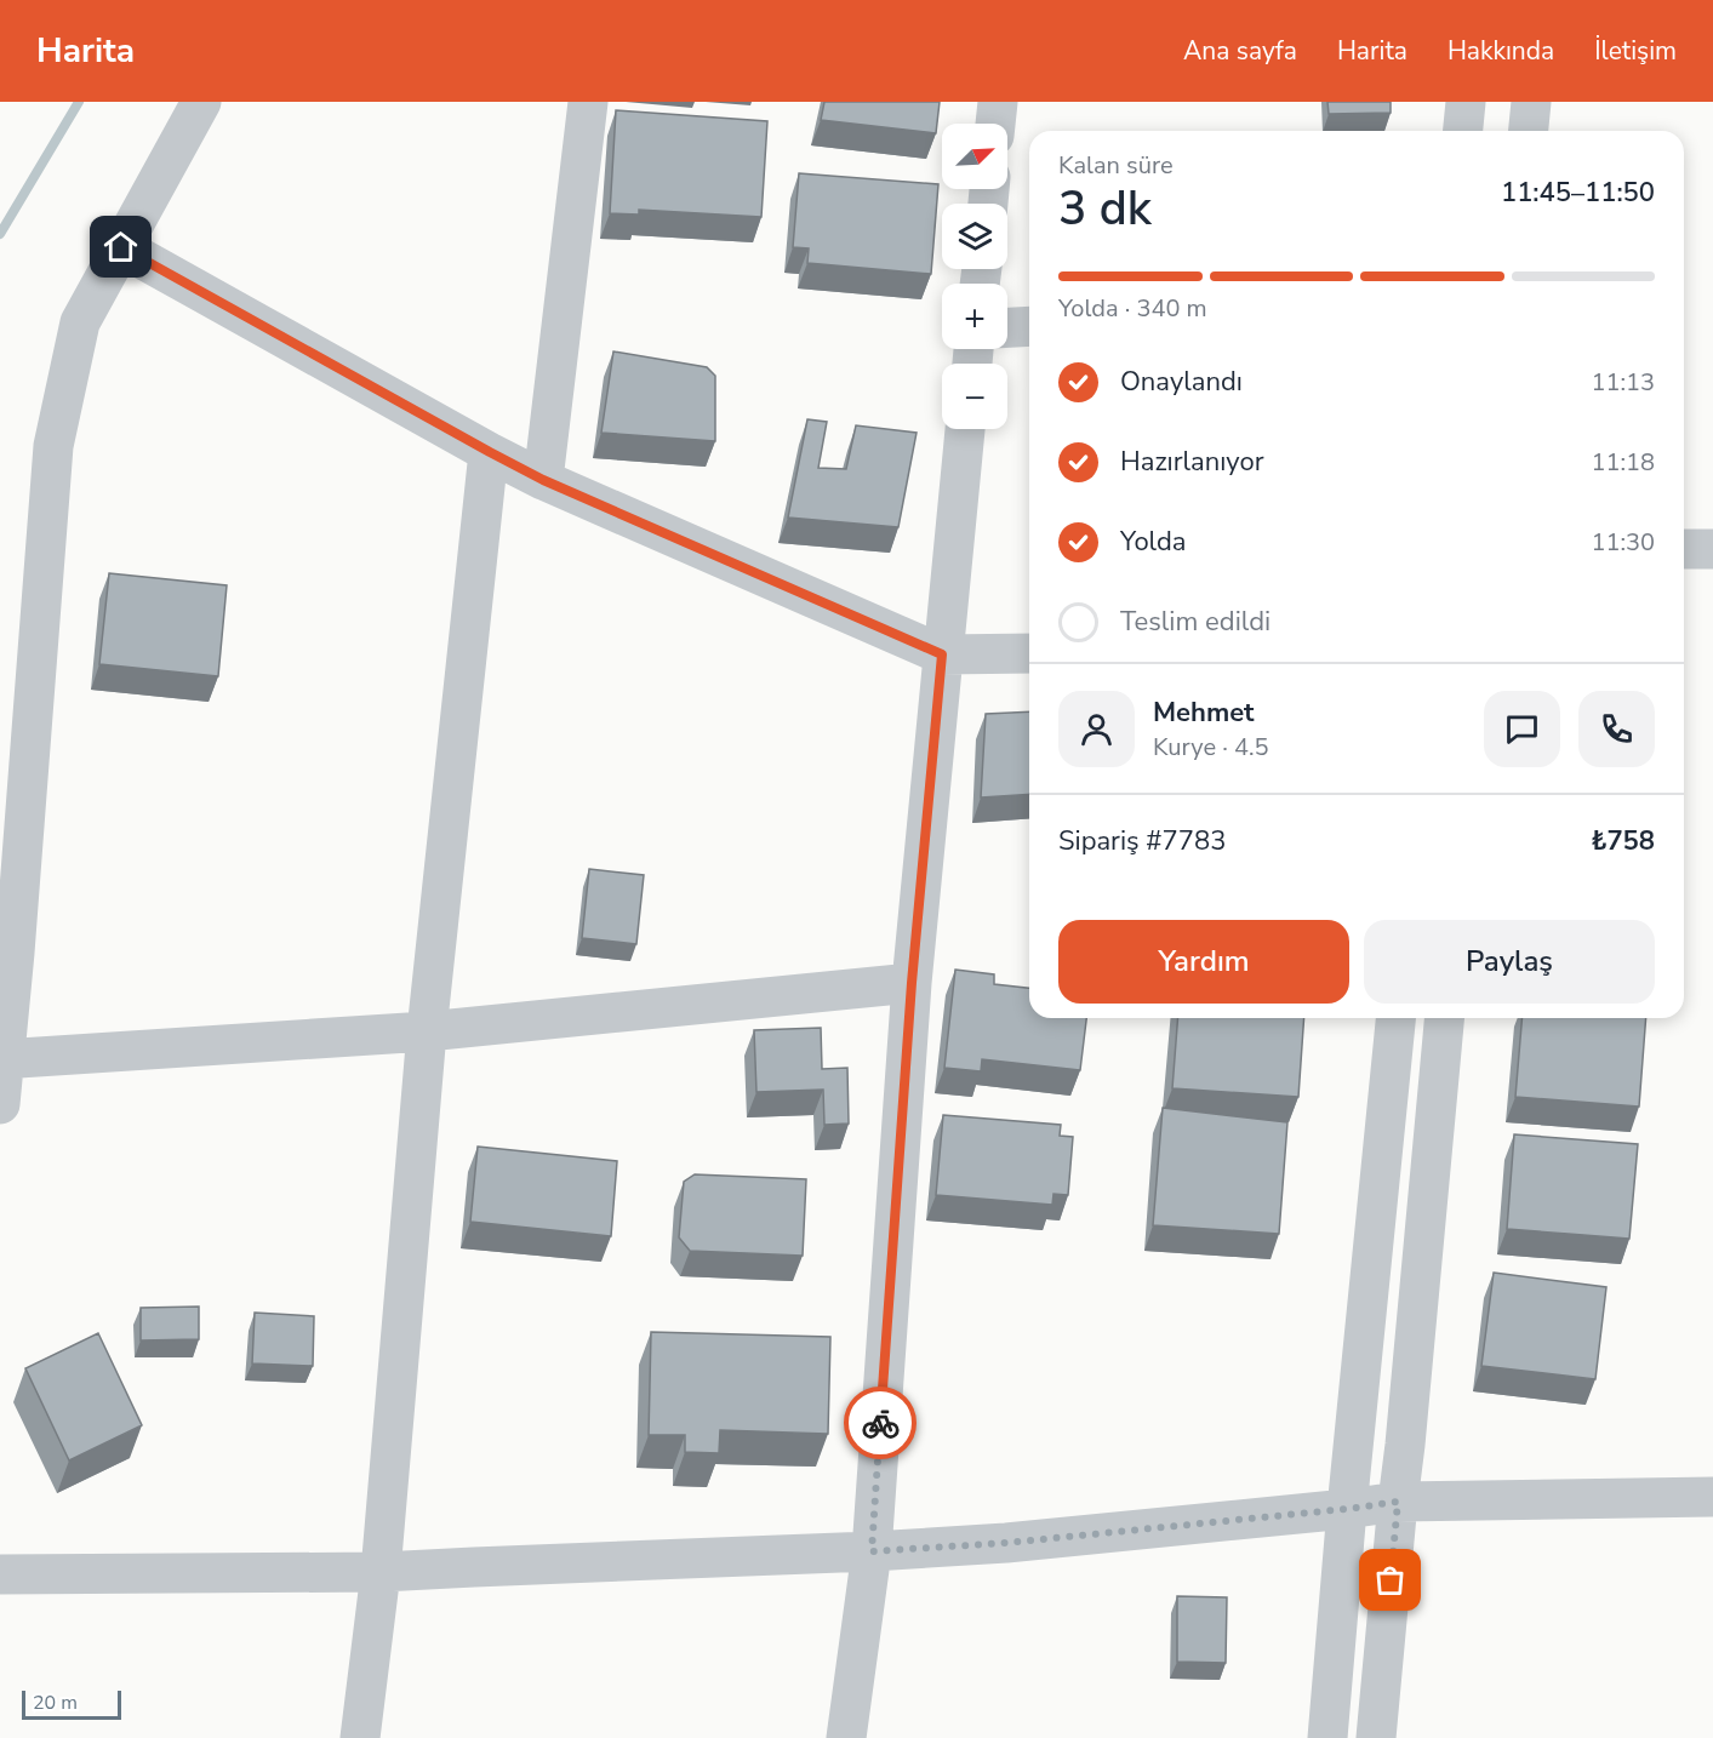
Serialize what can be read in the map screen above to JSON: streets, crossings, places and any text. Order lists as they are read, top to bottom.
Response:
{
  "scale_bar": "20 m",
  "north": "top right",
  "page": {
    "header": "Harita",
    "nav": [
      "Ana sayfa",
      "Harita",
      "Hakkında",
      "İletişim"
    ],
    "map_buttons": ["+", "−"],
    "heading": ["3 dk", "Kalan süre", "11:45–11:50"],
    "panel": [
      "Mehmet",
      "Kurye · 4.5",
      "Sipariş #7783",
      "₺758"
    ],
    "bar": "Yolda · 340 m",
    "list": [
      ["Onaylandı", "11:13"],
      ["Hazırlanıyor", "11:18"],
      ["Yolda", "11:30"],
      "Teslim edildi"
    ],
    "buttons": ["Yardım", "Paylaş"],
    "scale": "20 m"
  }
}
